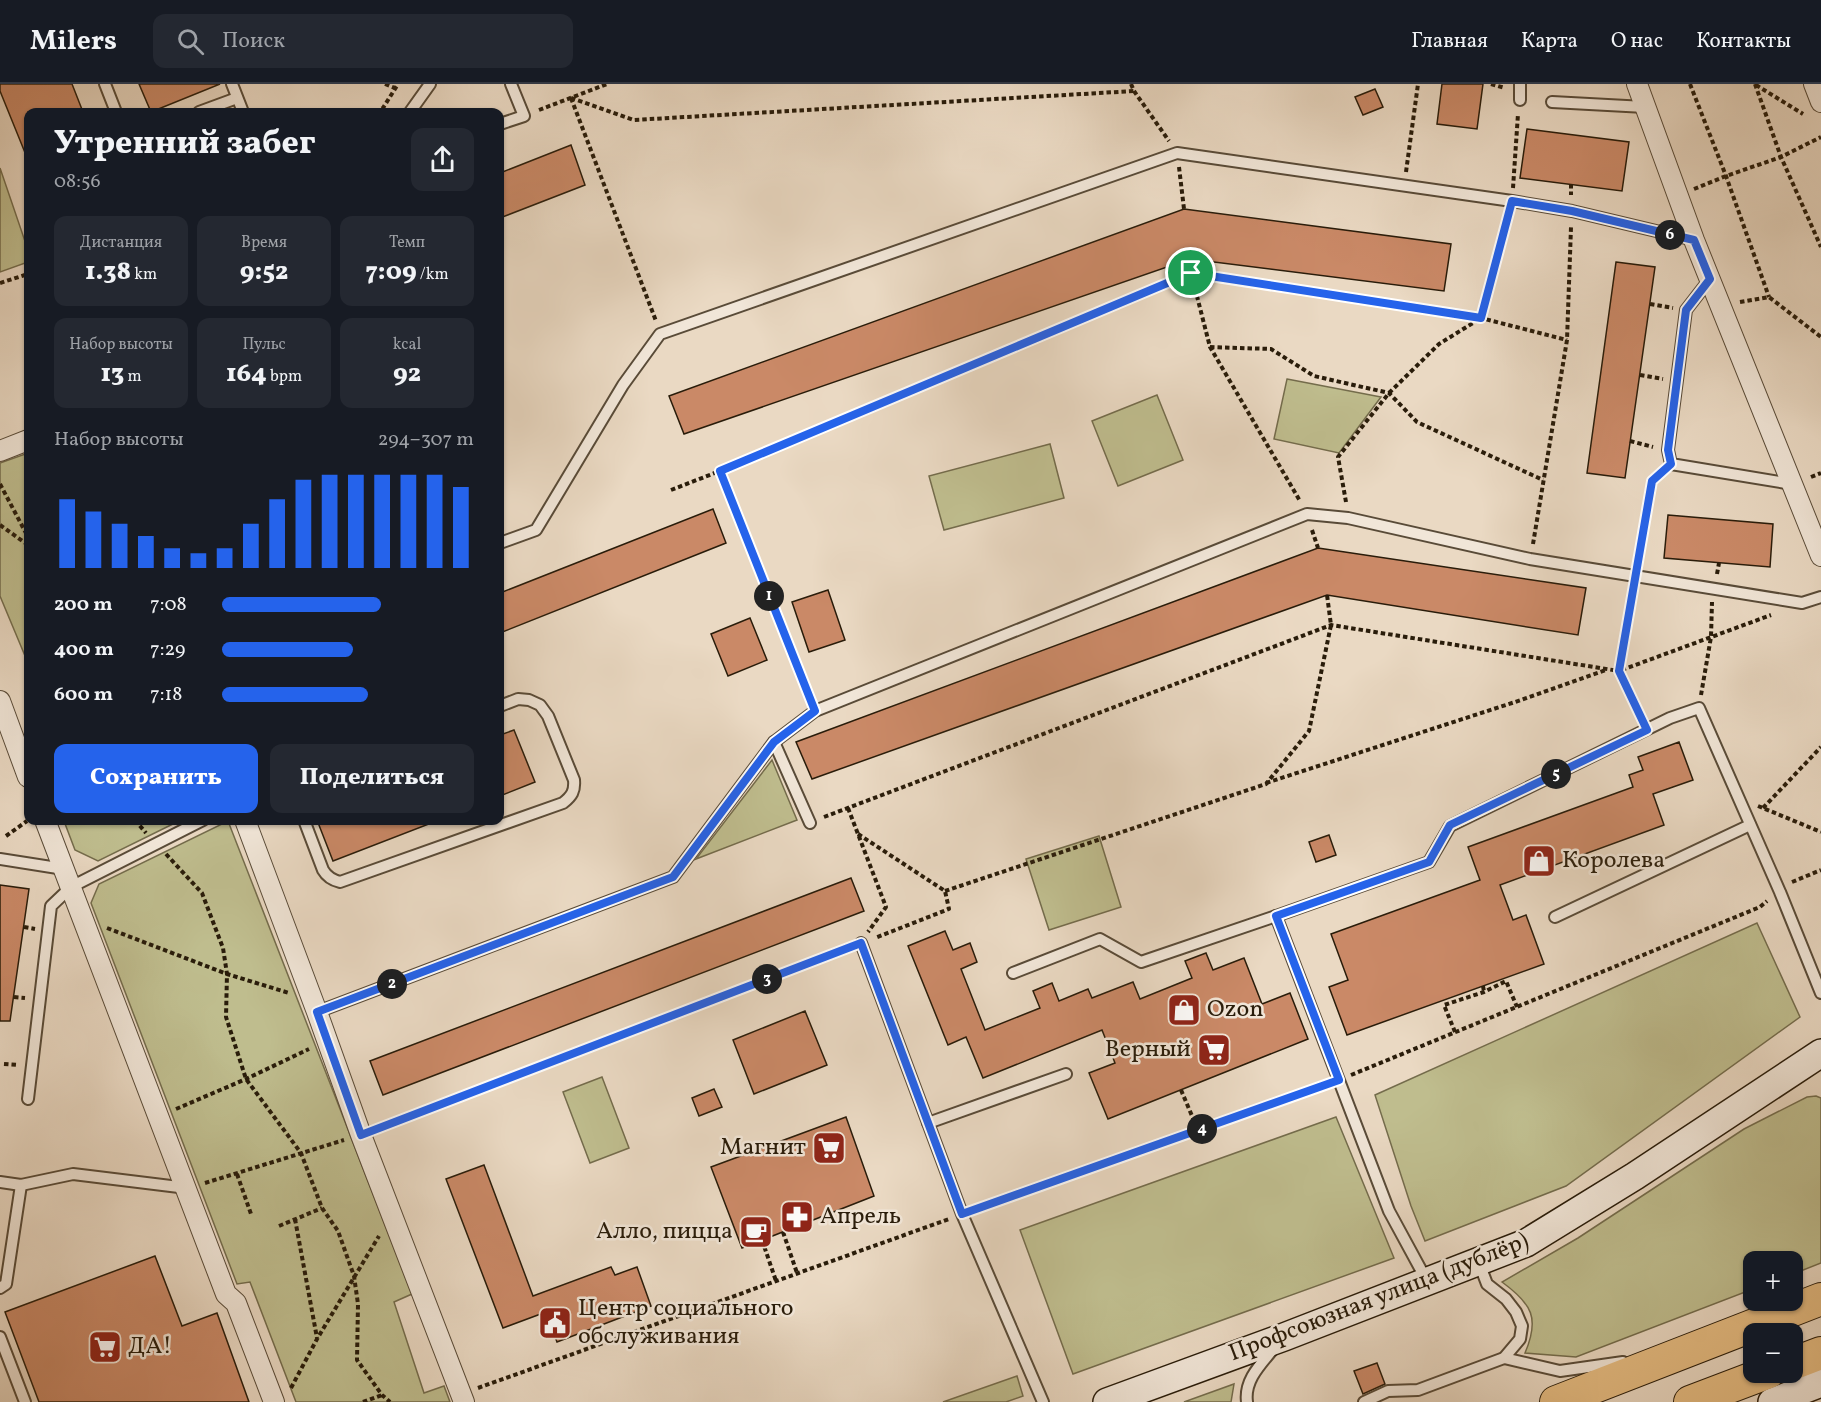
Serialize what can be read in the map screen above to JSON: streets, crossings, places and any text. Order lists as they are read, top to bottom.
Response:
{
  "streets": {
    "street": ["Профсоюзная улица (дублёр)"]
  },
  "places": {
    "shop": ["Королева", "Ozon"],
    "supermarket": ["Верный", "Магнит", "ДА!"],
    "pharmacy": ["Апрель"],
    "cafe": ["Алло, пицца"],
    "public building": ["Центр социального обслуживания"]
  },
  "page": {
    "header": "Milers",
    "search": "Поиск",
    "nav": [
      "Главная",
      "Карта",
      "О нас",
      "Контакты"
    ],
    "heading": ["Утренний забег", "08:56"],
    "stats": [
      ["Дистанция", "1.38 km"],
      ["Время", "9:52"],
      ["Темп", "7:09 /km"],
      ["Набор высоты", "13 m"],
      ["Пульс", "164 bpm"],
      ["kcal", "92"]
    ],
    "pins": [
      "6",
      "1",
      "5",
      "3",
      "2",
      "4"
    ],
    "chart": ["Набор высоты", "294–307 m"],
    "list": [
      {
        "name": "200 m",
        "note": "7:08"
      },
      {
        "name": "400 m",
        "note": "7:29"
      },
      {
        "name": "600 m",
        "note": "7:18"
      }
    ],
    "buttons": ["Сохранить", "Поделиться"],
    "map_buttons": ["+", "−"]
  }
}
